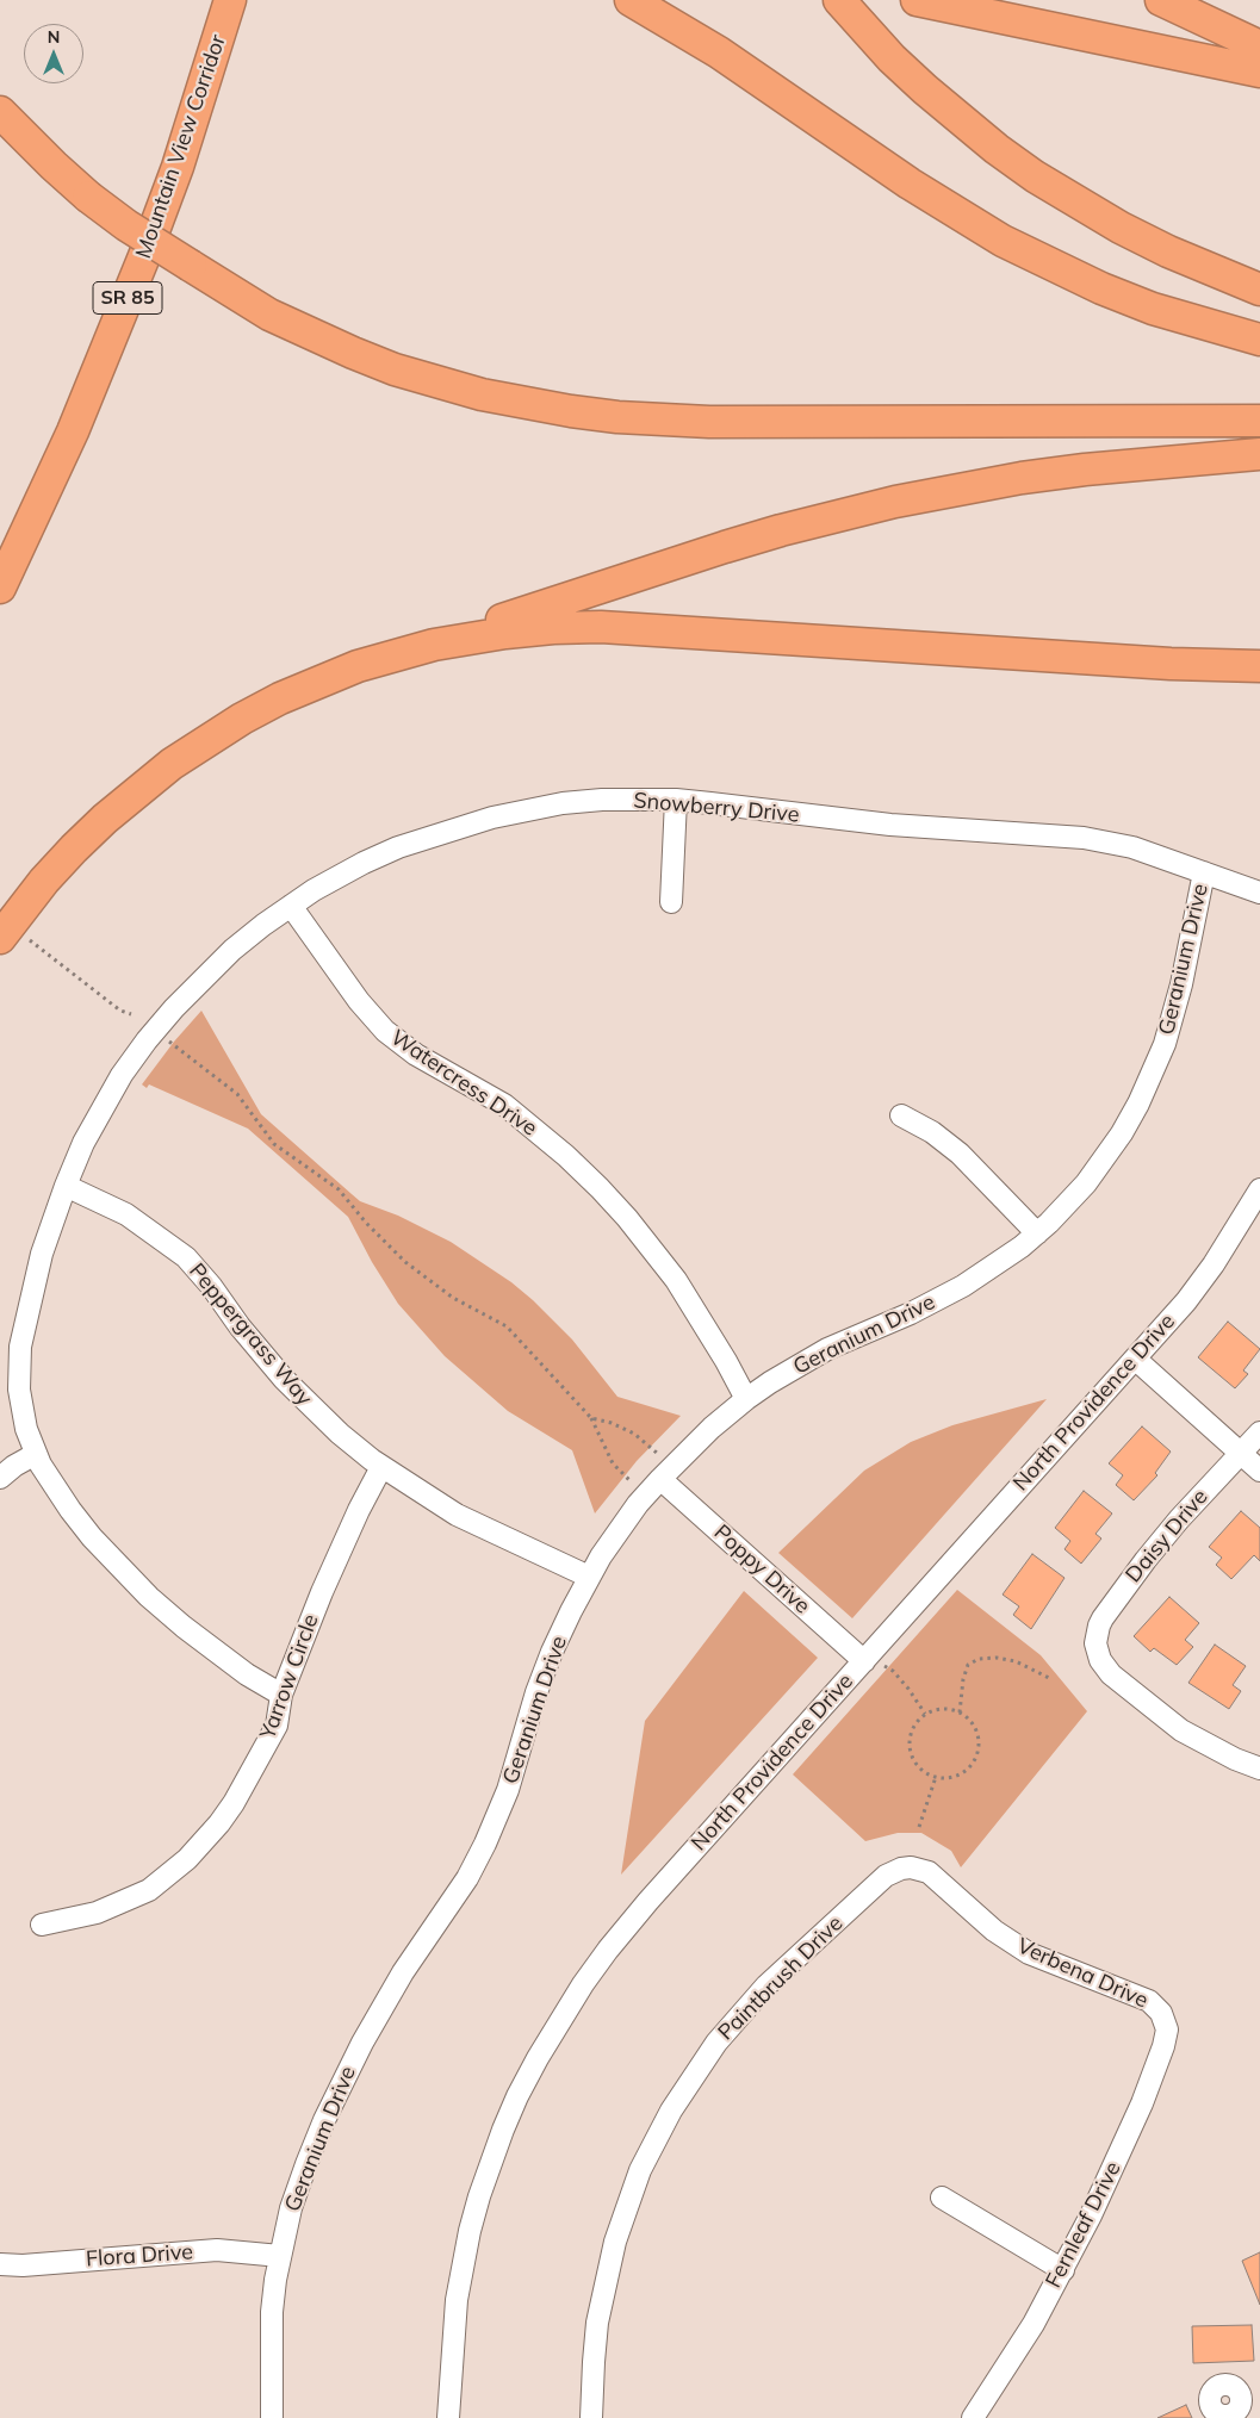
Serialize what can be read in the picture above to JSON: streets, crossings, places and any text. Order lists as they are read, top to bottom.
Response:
{
  "streets": {
    "highway": ["Mountain View Corridor", "SR 85"],
    "street": [
      "Snowberry Drive",
      "Geranium Drive",
      "Watercress Drive",
      "Peppergrass Way",
      "North Providence Drive",
      "Daisy Drive",
      "Poppy Drive",
      "Yarrow Circle",
      "Verbena Drive",
      "Paintbrush Drive",
      "Fernleaf Drive",
      "Flora Drive"
    ]
  },
  "crossings": [
    ["Snowberry Drive", "Geranium Drive"],
    ["Snowberry Drive", "Watercress Drive"],
    ["Snowberry Drive", "Peppergrass Way"],
    ["Snowberry Drive", "Yarrow Circle"],
    ["Geranium Drive", "Watercress Drive"],
    ["Geranium Drive", "Peppergrass Way"],
    ["Geranium Drive", "Poppy Drive"],
    ["Geranium Drive", "Flora Drive"],
    ["Peppergrass Way", "Yarrow Circle"],
    ["North Providence Drive", "Poppy Drive"],
    ["Verbena Drive", "Paintbrush Drive"],
    ["Verbena Drive", "Fernleaf Drive"]
  ],
  "north": "top"
}
